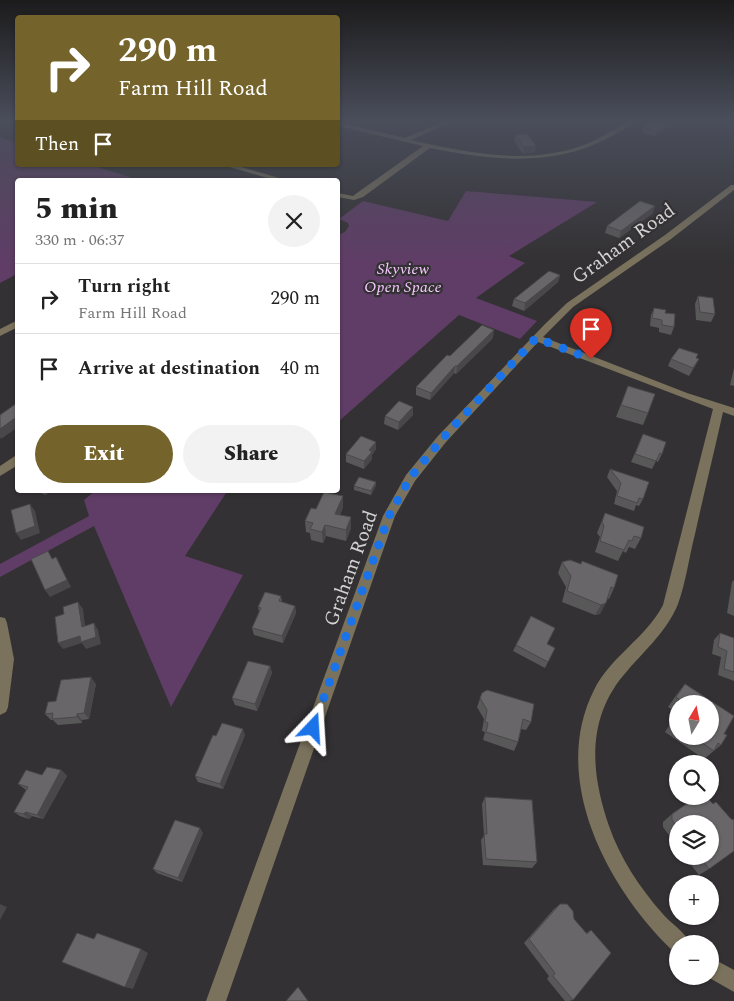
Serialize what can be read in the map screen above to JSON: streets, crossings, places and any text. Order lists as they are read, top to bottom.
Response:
{
  "streets": {
    "street": ["Graham Road"]
  },
  "parks": ["Skyview Open Space"],
  "north": "top",
  "page": {
    "turn": ["290 m", "Farm Hill Road"],
    "then": "Then",
    "heading": ["5 min", "330 m · 06:37"],
    "list": [
      {
        "name": "Turn right",
        "note": "Farm Hill Road",
        "value": "290 m"
      },
      {
        "name": "Arrive at destination",
        "value": "40 m"
      }
    ],
    "buttons": ["Exit", "Share"],
    "map_buttons": ["+", "−"]
  }
}
